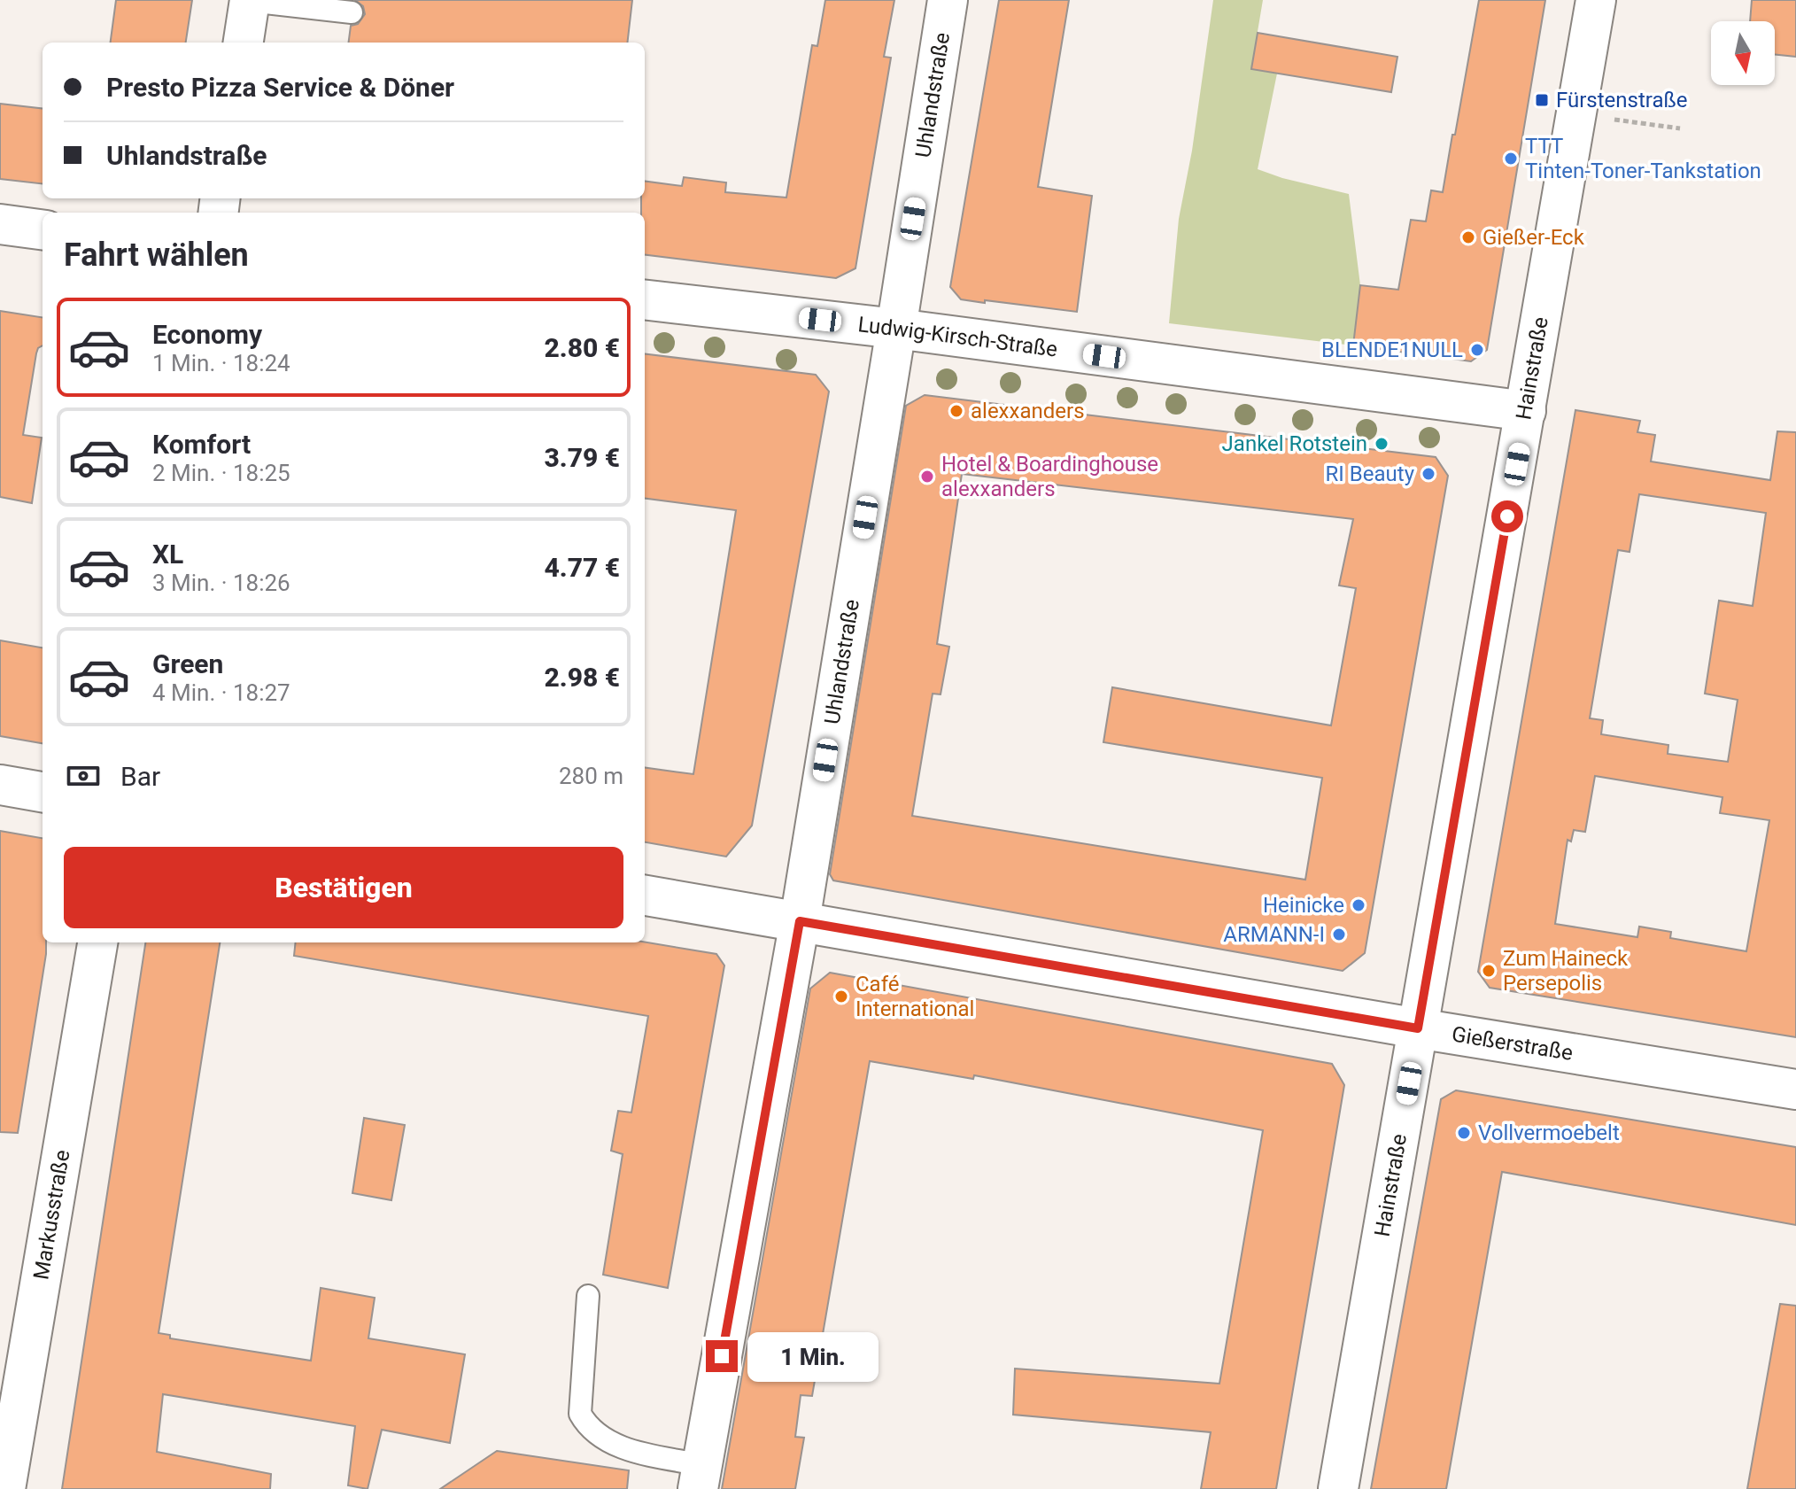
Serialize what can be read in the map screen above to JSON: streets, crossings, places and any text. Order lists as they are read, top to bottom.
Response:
{
  "streets": {
    "street": [
      "Uhlandstraße",
      "Ludwig-Kirsch-Straße",
      "Hainstraße",
      "Gießerstraße",
      "Markusstraße"
    ]
  },
  "crossings": [
    ["Uhlandstraße", "Ludwig-Kirsch-Straße"],
    ["Uhlandstraße", "Gießerstraße"],
    ["Ludwig-Kirsch-Straße", "Hainstraße"],
    ["Hainstraße", "Gießerstraße"]
  ],
  "places": {
    "transit": ["Fürstenstraße"],
    "other": [
      "TTT Tinten-Toner-Tankstation",
      "Gießer-Eck",
      "BLENDE1NULL",
      "alexxanders",
      "Jankel Rotstein",
      "RI Beauty",
      "Hotel & Boardinghouse alexxanders",
      "Heinicke",
      "ARMANN-I",
      "Zum Haineck Persepolis",
      "Café International",
      "Vollvermoebelt"
    ]
  },
  "north": "bottom",
  "page": {
    "banner": ["Presto Pizza Service & Döner", "Uhlandstraße"],
    "heading": "Fahrt wählen",
    "list": [
      {
        "name": "Economy",
        "note": "1 Min. · 18:24",
        "value": "2.80 €"
      },
      {
        "name": "Komfort",
        "note": "2 Min. · 18:25",
        "value": "3.79 €"
      },
      {
        "name": "XL",
        "note": "3 Min. · 18:26",
        "value": "4.77 €"
      },
      {
        "name": "Green",
        "note": "4 Min. · 18:27",
        "value": "2.98 €"
      }
    ],
    "pay": ["Bar", "280 m"],
    "buttons": "Bestätigen",
    "bubble": "1 Min."
  }
}
